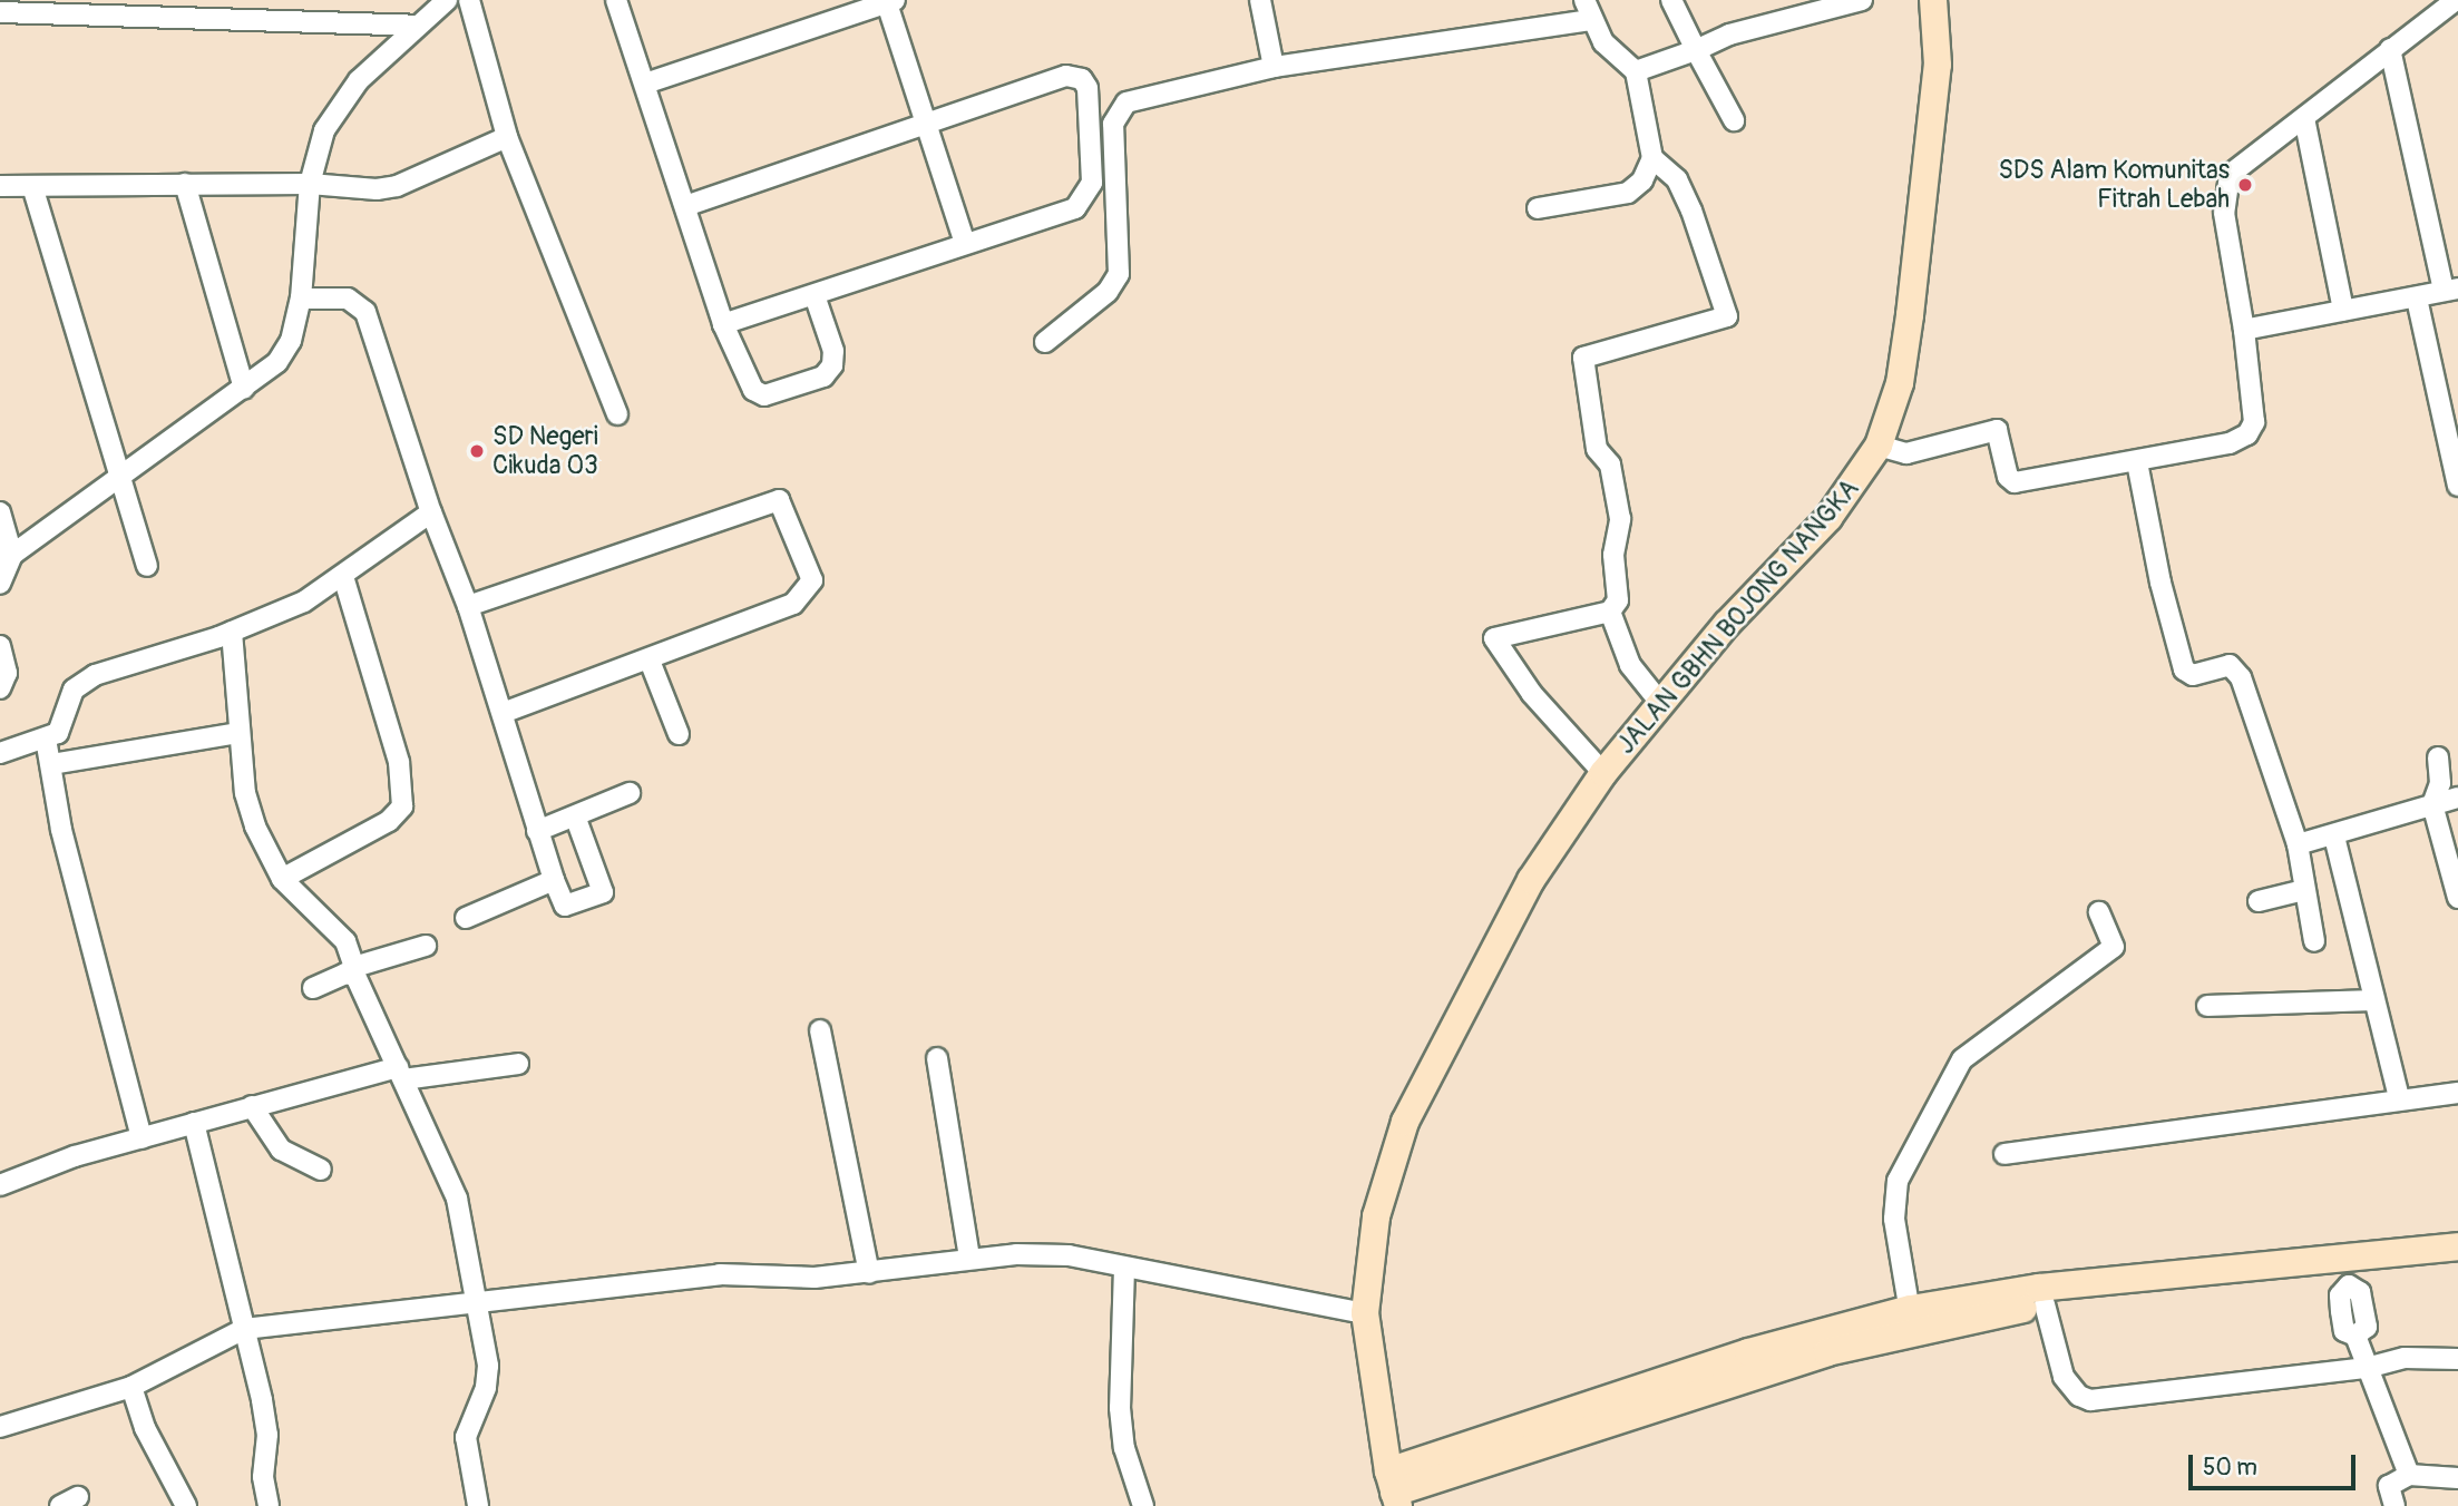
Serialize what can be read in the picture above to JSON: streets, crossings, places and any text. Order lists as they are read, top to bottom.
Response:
{
  "streets": {
    "street": ["JALAN GBHN BOJONG NANGKA"]
  },
  "places": ["SDS Alam Komunitas Fitrah Lebah", "SD Negeri Cikuda 03"],
  "scale_bar": "50 m"
}
